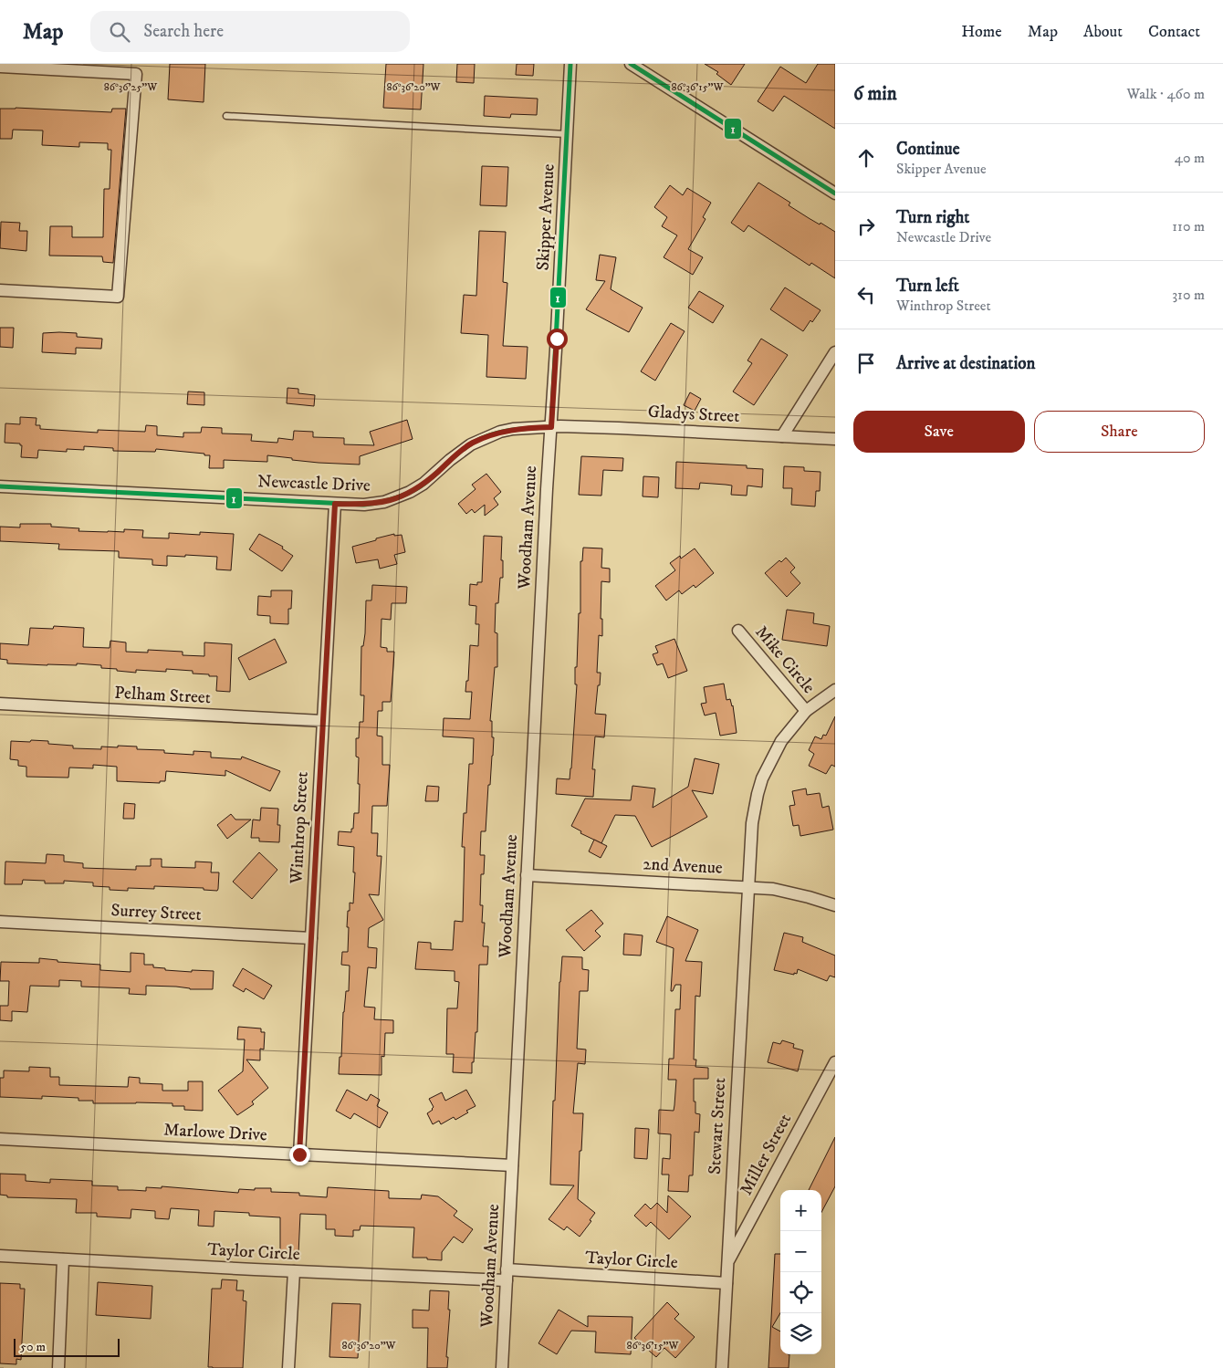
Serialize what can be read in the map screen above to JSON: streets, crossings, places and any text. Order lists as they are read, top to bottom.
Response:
{
  "streets": {
    "street": [
      "Skipper Avenue",
      "Gladys Street",
      "Newcastle Drive",
      "Woodham Avenue",
      "Mike Circle",
      "Pelham Street",
      "Winthrop Street",
      "2nd Avenue",
      "Surrey Street",
      "Stewart Street",
      "Marlowe Drive",
      "Miller Street",
      "Taylor Circle"
    ]
  },
  "crossings": [
    ["Skipper Avenue", "Gladys Street"],
    ["Skipper Avenue", "Newcastle Drive"],
    ["Skipper Avenue", "Woodham Avenue"],
    ["Gladys Street", "Newcastle Drive"],
    ["Gladys Street", "Woodham Avenue"],
    ["Newcastle Drive", "Woodham Avenue"],
    ["Newcastle Drive", "Winthrop Street"],
    ["Woodham Avenue", "2nd Avenue"],
    ["Woodham Avenue", "Marlowe Drive"],
    ["Woodham Avenue", "Taylor Circle"],
    ["Mike Circle", "Stewart Street"],
    ["Pelham Street", "Winthrop Street"],
    ["Winthrop Street", "Surrey Street"],
    ["Winthrop Street", "Marlowe Drive"],
    ["2nd Avenue", "Stewart Street"],
    ["Stewart Street", "Miller Street"],
    ["Stewart Street", "Taylor Circle"]
  ],
  "lines": ["transit line 1"],
  "scale_bar": "50 m",
  "page": {
    "header": "Map",
    "search": "Search here",
    "nav": [
      "Home",
      "Map",
      "About",
      "Contact"
    ],
    "heading": ["6 min", "Walk · 460 m"],
    "list": [
      ["Continue", "Skipper Avenue", "40 m"],
      ["Turn right", "Newcastle Drive", "110 m"],
      ["Turn left", "Winthrop Street", "310 m"],
      "Arrive at destination"
    ],
    "buttons": ["Save", "Share"],
    "map_buttons": ["+", "−"],
    "scale": "50 m"
  },
  "coordinates": ["86°36'25\"W", "86°36'20\"W", "86°36'15\"W"]
}
